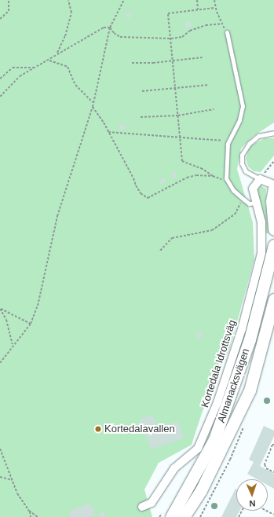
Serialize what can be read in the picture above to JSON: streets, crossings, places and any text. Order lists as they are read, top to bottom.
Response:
{
  "streets": {
    "main road": ["Almanacksvägen"],
    "street": ["Kortedala Idrottsväg"]
  },
  "places": ["Kortedalavallen"],
  "north": "bottom"
}
